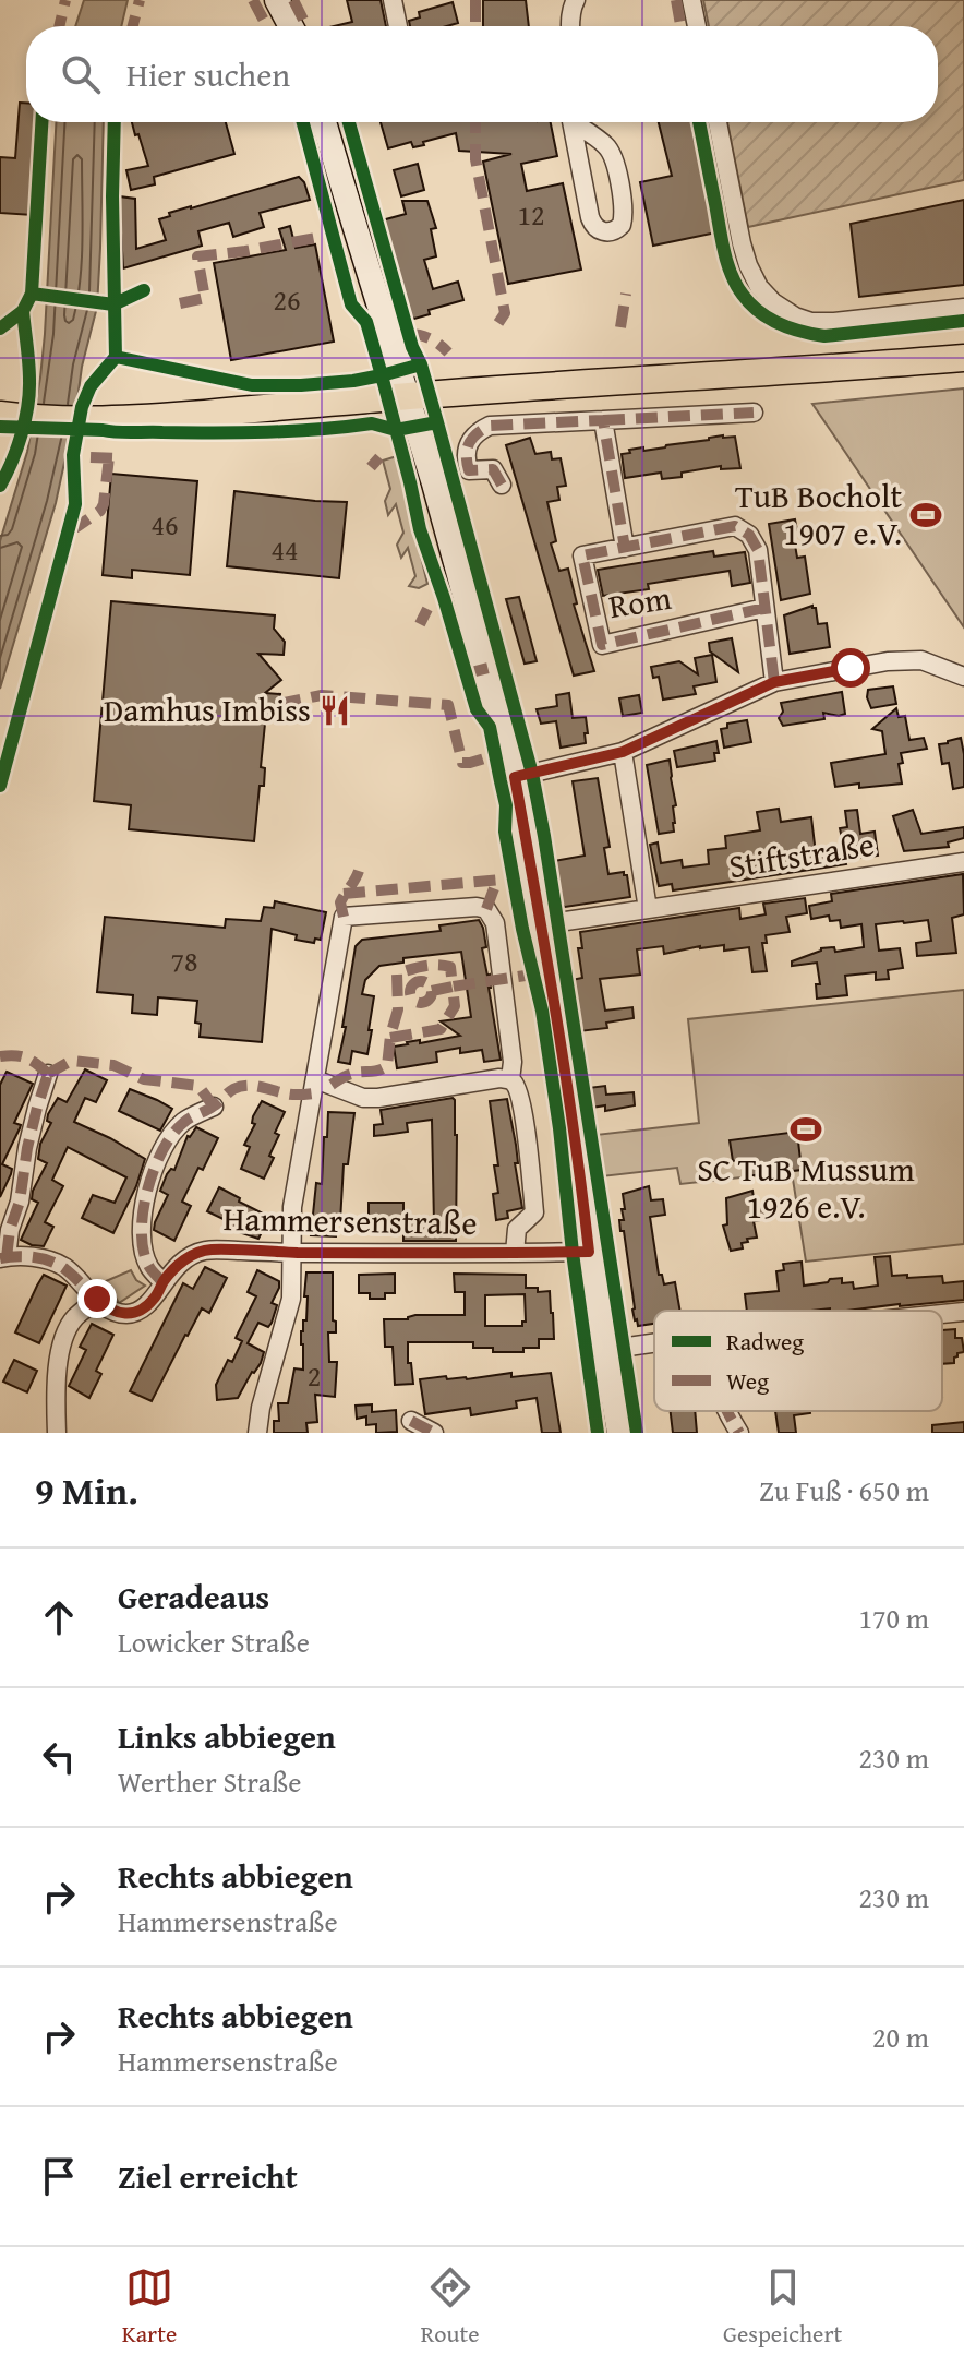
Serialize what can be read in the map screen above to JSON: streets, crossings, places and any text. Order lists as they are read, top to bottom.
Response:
{
  "streets": {
    "street": ["Rom", "Stiftstraße", "Hammersenstraße"]
  },
  "places": {
    "sports": ["TuB Bocholt 1907 e.V.", "SC TuB Mussum 1926 e.V."],
    "restaurant": ["Damhus Imbiss"]
  },
  "house_numbers": [
    "12",
    "26",
    "46",
    "44",
    "78",
    "2"
  ],
  "legend": ["Radweg", "Weg"],
  "page": {
    "search": "Hier suchen",
    "heading": ["9 Min.", "Zu Fuß · 650 m"],
    "list": [
      ["Geradeaus", "Lowicker Straße", "170 m"],
      ["Links abbiegen", "Werther Straße", "230 m"],
      ["Rechts abbiegen", "Hammersenstraße", "230 m"],
      ["Rechts abbiegen", "Hammersenstraße", "20 m"],
      "Ziel erreicht"
    ],
    "nav": ["Karte", "Route", "Gespeichert"]
  }
}
